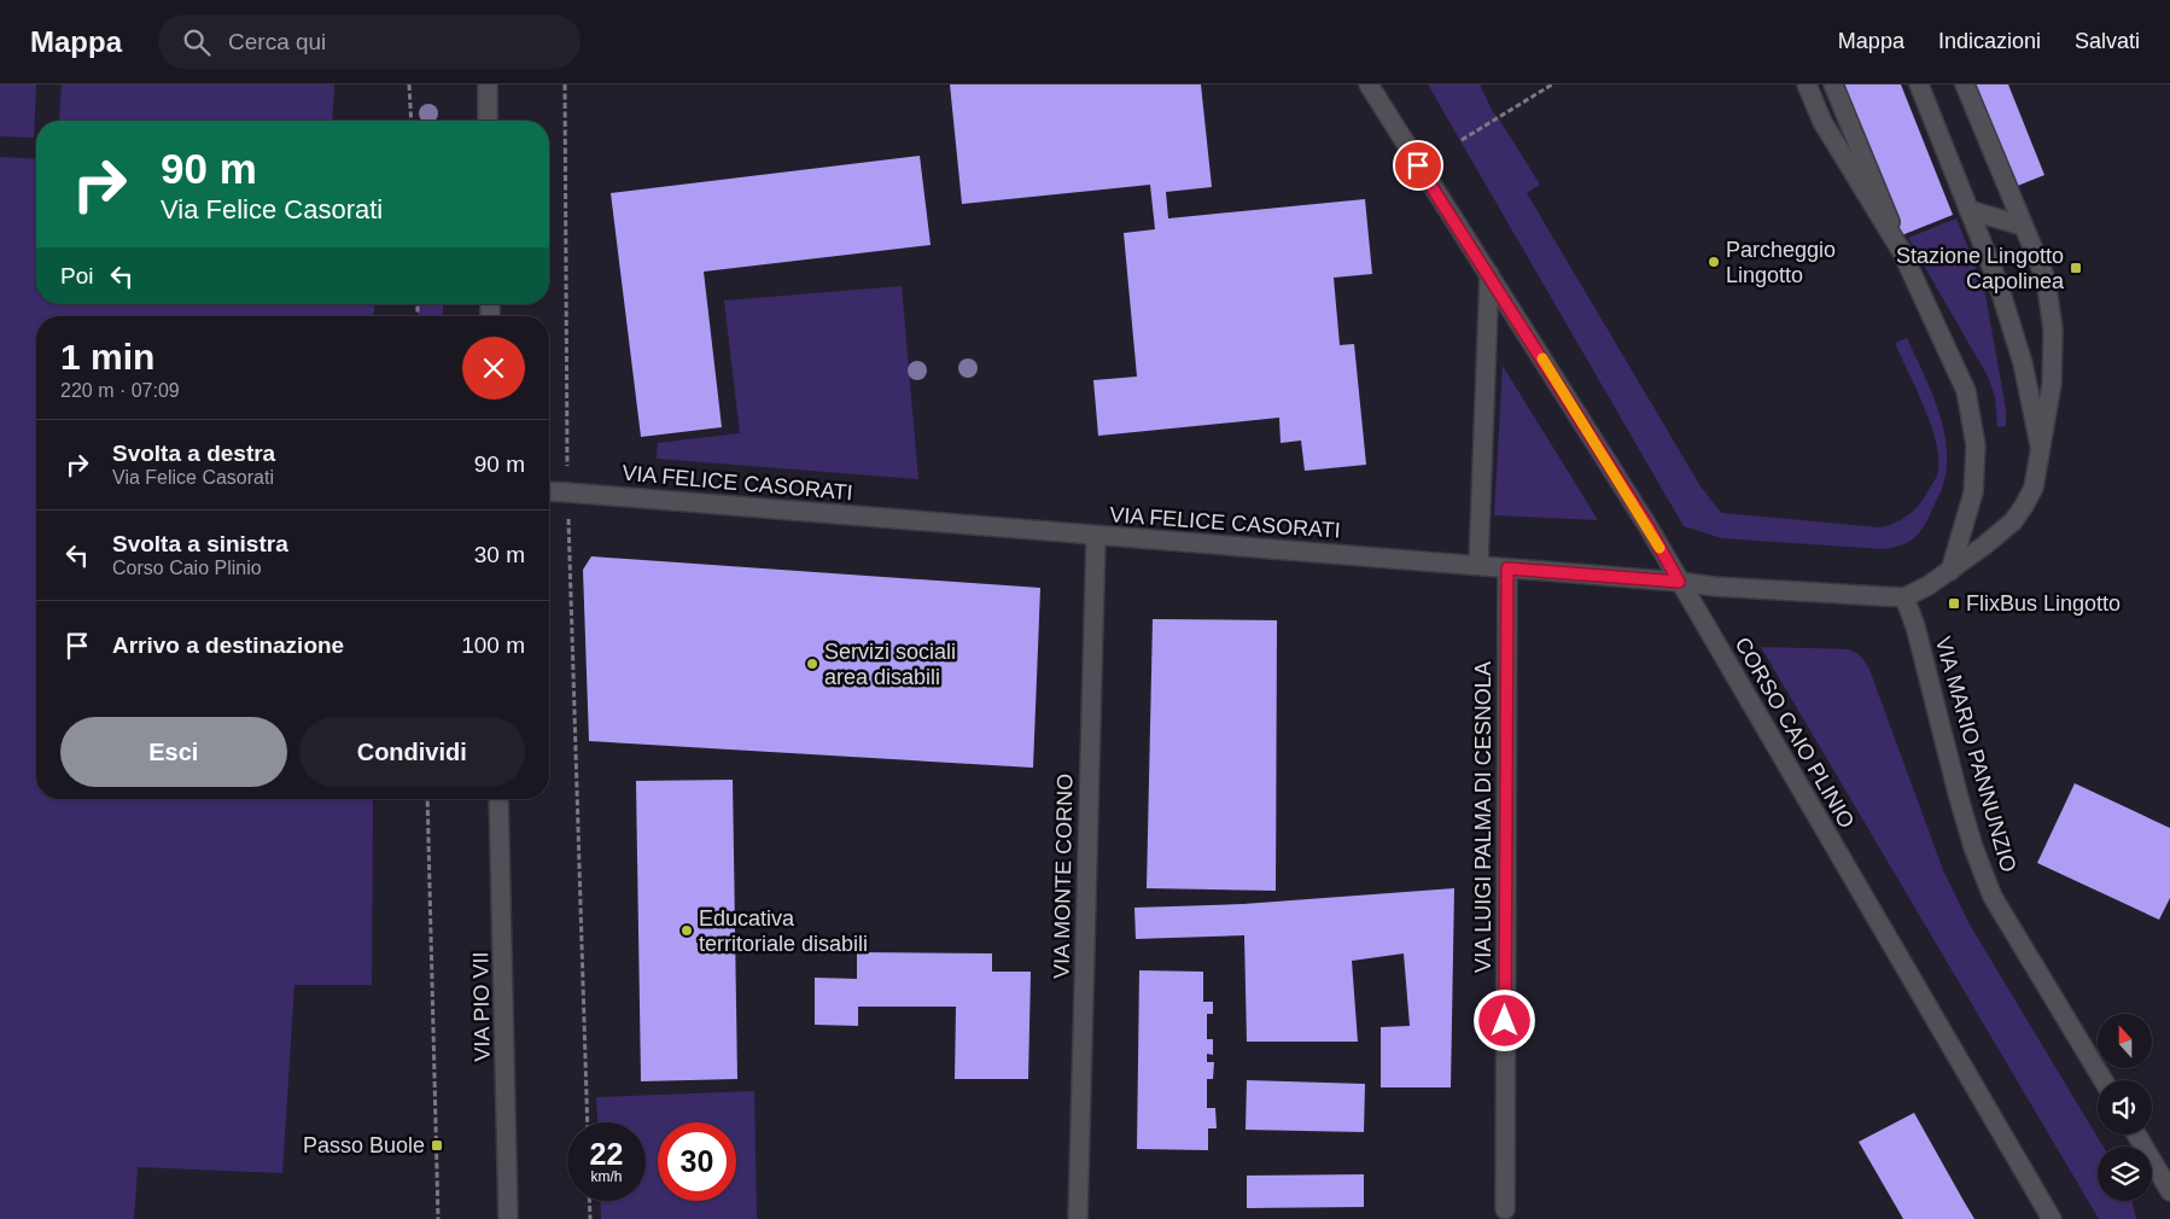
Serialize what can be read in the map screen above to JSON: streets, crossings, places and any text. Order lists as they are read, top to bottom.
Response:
{
  "streets": {
    "street": [
      "VIA FELICE CASORATI",
      "CORSO CAIO PLINIO",
      "VIA MARIO PANNUNZIO",
      "VIA LUIGI PALMA DI CESNOLA",
      "VIA MONTE CORNO",
      "VIA PIO VII"
    ]
  },
  "crossings": [
    ["VIA FELICE CASORATI", "CORSO CAIO PLINIO"],
    ["VIA FELICE CASORATI", "VIA MARIO PANNUNZIO"],
    ["VIA FELICE CASORATI", "VIA LUIGI PALMA DI CESNOLA"],
    ["VIA FELICE CASORATI", "VIA MONTE CORNO"]
  ],
  "places": {
    "other": ["Parcheggio Lingotto", "Servizi sociali area disabili", "Educativa territoriale disabili"],
    "transit": ["Stazione Lingotto Capolinea", "FlixBus Lingotto", "Passo Buole"]
  },
  "north": "top",
  "page": {
    "header": "Mappa",
    "search": "Cerca qui",
    "nav": ["Mappa", "Indicazioni", "Salvati"],
    "turn": ["90 m", "Via Felice Casorati"],
    "then": "Poi",
    "heading": ["1 min", "220 m · 07:09"],
    "list": [
      {
        "name": "Svolta a destra",
        "note": "Via Felice Casorati",
        "value": "90 m"
      },
      {
        "name": "Svolta a sinistra",
        "note": "Corso Caio Plinio",
        "value": "30 m"
      },
      {
        "name": "Arrivo a destinazione",
        "value": "100 m"
      }
    ],
    "buttons": ["Esci", "Condividi"],
    "speed": "22 km/h",
    "limit": "30"
  }
}
